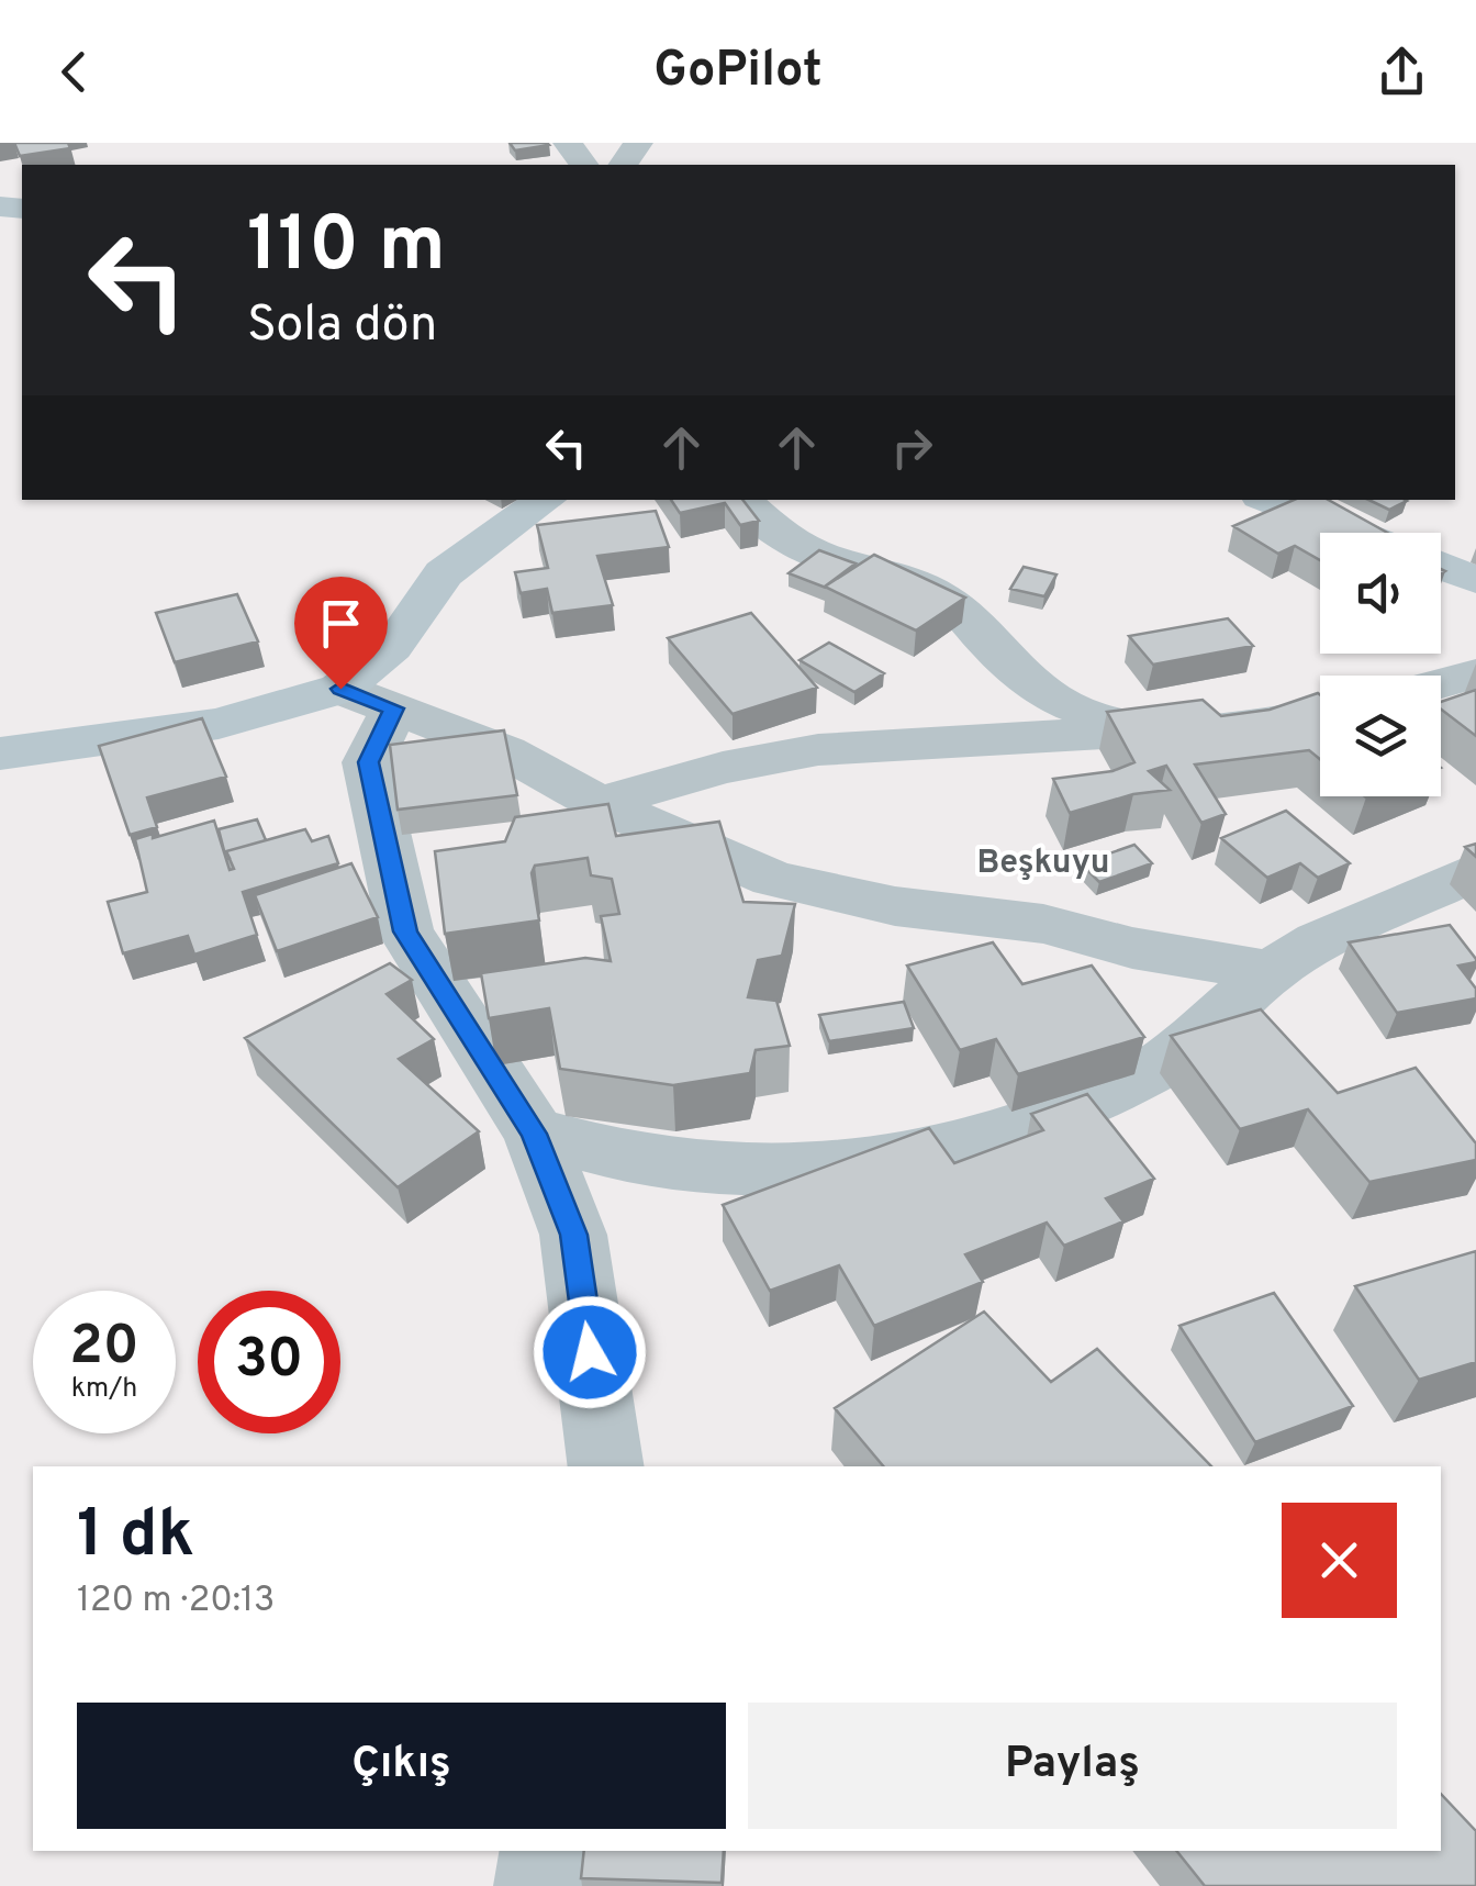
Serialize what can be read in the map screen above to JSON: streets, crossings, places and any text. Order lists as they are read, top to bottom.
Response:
{
  "districts": ["Beşkuyu"],
  "page": {
    "header": "GoPilot",
    "turn": ["110 m", "Sola dön"],
    "speed": "20 km/h",
    "limit": "30",
    "heading": ["1 dk", "120 m · 20:13"],
    "buttons": ["Çıkış", "Paylaş"]
  }
}
